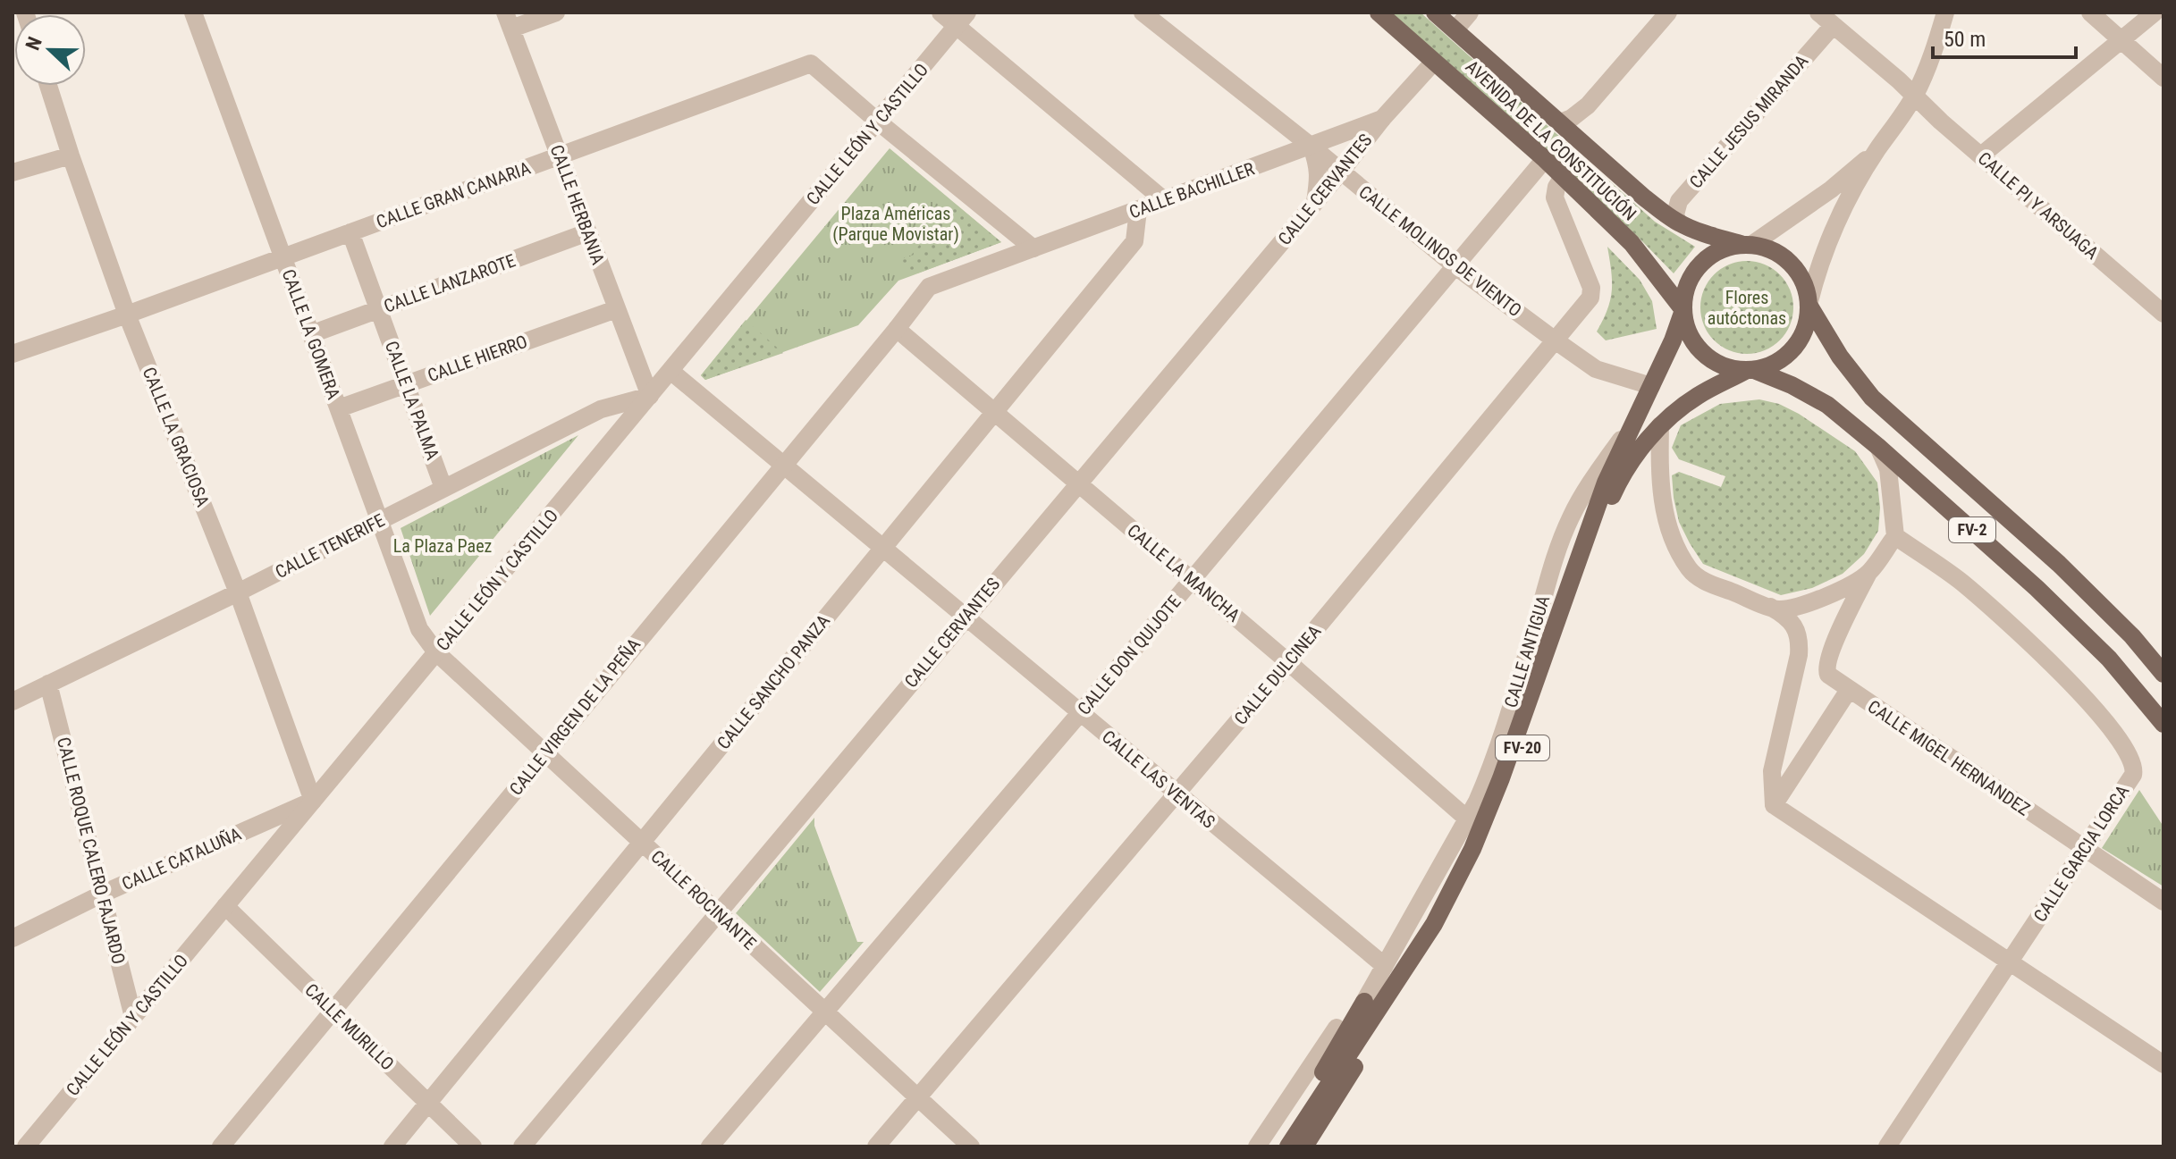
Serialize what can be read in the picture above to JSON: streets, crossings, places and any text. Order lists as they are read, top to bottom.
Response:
{
  "streets": {
    "main road": ["AVENIDA DE LA CONSTITUCIÓN", "FV-2", "FV-20"],
    "street": [
      "CALLE JESUS MIRANDA",
      "CALLE LEÓN Y CASTILLO",
      "CALLE CERVANTES",
      "CALLE BACHILLER",
      "CALLE GRAN CANARIA",
      "CALLE HERBANIA",
      "CALLE PI Y ARSUAGA",
      "CALLE MOLINOS DE VIENTO",
      "CALLE LANZAROTE",
      "CALLE LA GOMERA",
      "CALLE HIERRO",
      "CALLE LA PALMA",
      "CALLE LA GRACIOSA",
      "CALLE TENERIFE",
      "CALLE LA MANCHA",
      "CALLE ANTIGUA",
      "CALLE DON QUIJOTE",
      "CALLE DULCINEA",
      "CALLE SANCHO PANZA",
      "CALLE VIRGEN DE LA PEÑA",
      "CALLE MIGEL HERNANDEZ",
      "CALLE LAS VENTAS",
      "CALLE ROQUE CALERO FAJARDO",
      "CALLE GARCIA LORCA",
      "CALLE CATALUÑA",
      "CALLE ROCINANTE",
      "CALLE MURILLO"
    ]
  },
  "crossings": [
    ["CALLE JESUS MIRANDA", "AVENIDA DE LA CONSTITUCIÓN"],
    ["CALLE JESUS MIRANDA", "CALLE PI Y ARSUAGA"],
    ["CALLE LEÓN Y CASTILLO", "CALLE GRAN CANARIA"],
    ["CALLE LEÓN Y CASTILLO", "CALLE HERBANIA"],
    ["CALLE LEÓN Y CASTILLO", "CALLE LA GOMERA"],
    ["CALLE LEÓN Y CASTILLO", "CALLE LA GRACIOSA"],
    ["CALLE LEÓN Y CASTILLO", "CALLE TENERIFE"],
    ["CALLE LEÓN Y CASTILLO", "CALLE LAS VENTAS"],
    ["CALLE LEÓN Y CASTILLO", "CALLE ROQUE CALERO FAJARDO"],
    ["CALLE LEÓN Y CASTILLO", "CALLE CATALUÑA"],
    ["CALLE LEÓN Y CASTILLO", "CALLE ROCINANTE"],
    ["CALLE LEÓN Y CASTILLO", "CALLE MURILLO"],
    ["AVENIDA DE LA CONSTITUCIÓN", "CALLE BACHILLER"],
    ["AVENIDA DE LA CONSTITUCIÓN", "FV-2"],
    ["AVENIDA DE LA CONSTITUCIÓN", "CALLE DON QUIJOTE"],
    ["AVENIDA DE LA CONSTITUCIÓN", "CALLE DULCINEA"],
    ["AVENIDA DE LA CONSTITUCIÓN", "FV-20"],
    ["CALLE CERVANTES", "CALLE BACHILLER"],
    ["CALLE CERVANTES", "CALLE MOLINOS DE VIENTO"],
    ["CALLE CERVANTES", "CALLE LA MANCHA"],
    ["CALLE CERVANTES", "CALLE LAS VENTAS"],
    ["CALLE CERVANTES", "CALLE ROCINANTE"],
    ["CALLE BACHILLER", "CALLE MOLINOS DE VIENTO"],
    ["CALLE BACHILLER", "CALLE SANCHO PANZA"],
    ["CALLE BACHILLER", "CALLE VIRGEN DE LA PEÑA"],
    ["CALLE GRAN CANARIA", "CALLE HERBANIA"],
    ["CALLE GRAN CANARIA", "CALLE LA GOMERA"],
    ["CALLE GRAN CANARIA", "CALLE LA PALMA"],
    ["CALLE GRAN CANARIA", "CALLE LA GRACIOSA"],
    ["CALLE HERBANIA", "CALLE LANZAROTE"],
    ["CALLE HERBANIA", "CALLE HIERRO"],
    ["CALLE HERBANIA", "CALLE TENERIFE"],
    ["CALLE MOLINOS DE VIENTO", "CALLE DON QUIJOTE"],
    ["CALLE MOLINOS DE VIENTO", "CALLE DULCINEA"],
    ["CALLE MOLINOS DE VIENTO", "FV-20"],
    ["CALLE LANZAROTE", "CALLE LA GOMERA"],
    ["CALLE LANZAROTE", "CALLE LA PALMA"],
    ["CALLE LA GOMERA", "CALLE HIERRO"],
    ["CALLE LA GOMERA", "CALLE TENERIFE"],
    ["CALLE LA GOMERA", "CALLE ROCINANTE"],
    ["CALLE HIERRO", "CALLE LA PALMA"],
    ["CALLE LA PALMA", "CALLE TENERIFE"],
    ["CALLE LA GRACIOSA", "CALLE TENERIFE"],
    ["CALLE LA GRACIOSA", "CALLE CATALUÑA"],
    ["FV-2", "FV-20"],
    ["FV-2", "CALLE MIGEL HERNANDEZ"],
    ["FV-2", "CALLE GARCIA LORCA"],
    ["CALLE TENERIFE", "CALLE ROQUE CALERO FAJARDO"],
    ["CALLE LA MANCHA", "CALLE ANTIGUA"],
    ["CALLE LA MANCHA", "CALLE DON QUIJOTE"],
    ["CALLE LA MANCHA", "CALLE DULCINEA"],
    ["CALLE LA MANCHA", "CALLE SANCHO PANZA"],
    ["CALLE LA MANCHA", "CALLE VIRGEN DE LA PEÑA"],
    ["CALLE ANTIGUA", "FV-20"],
    ["CALLE ANTIGUA", "CALLE LAS VENTAS"],
    ["CALLE DON QUIJOTE", "CALLE LAS VENTAS"],
    ["CALLE DON QUIJOTE", "CALLE ROCINANTE"],
    ["CALLE DULCINEA", "CALLE LAS VENTAS"],
    ["CALLE DULCINEA", "CALLE ROCINANTE"],
    ["CALLE SANCHO PANZA", "CALLE LAS VENTAS"],
    ["CALLE SANCHO PANZA", "CALLE ROCINANTE"],
    ["CALLE SANCHO PANZA", "CALLE MURILLO"],
    ["CALLE VIRGEN DE LA PEÑA", "CALLE LAS VENTAS"],
    ["CALLE VIRGEN DE LA PEÑA", "CALLE ROCINANTE"],
    ["CALLE VIRGEN DE LA PEÑA", "CALLE MURILLO"],
    ["FV-20", "CALLE MIGEL HERNANDEZ"],
    ["FV-20", "CALLE GARCIA LORCA"],
    ["CALLE MIGEL HERNANDEZ", "CALLE GARCIA LORCA"],
    ["CALLE ROQUE CALERO FAJARDO", "CALLE CATALUÑA"]
  ],
  "parks": ["Plaza Américas (Parque Movistar)", "Flores autóctonas", "La Plaza Paez"],
  "scale_bar": "50 m",
  "north": "left"
}
